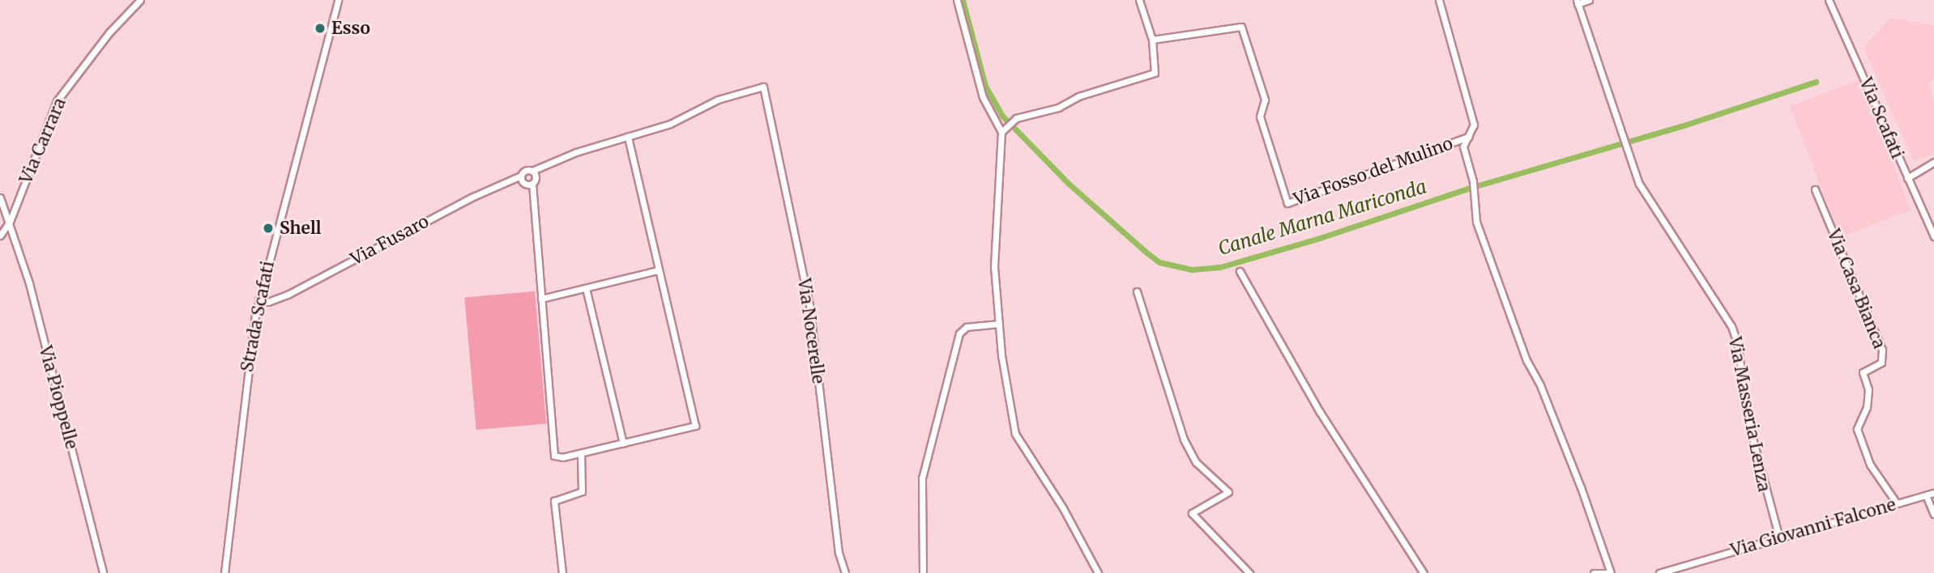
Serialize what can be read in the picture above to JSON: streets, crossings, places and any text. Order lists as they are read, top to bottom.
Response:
{
  "streets": {
    "street": [
      "Via Scafati",
      "Via Carrara",
      "Via Fosso del Mulino",
      "Via Fusaro",
      "Via Casa Bianca",
      "Strada Scafati",
      "Via Nocerelle",
      "Via Pioppelle",
      "Via Masseria Lenza",
      "Via Giovanni Falcone"
    ]
  },
  "crossings": [
    ["Via Carrara", "Via Pioppelle"],
    ["Via Fusaro", "Strada Scafati"],
    ["Via Fusaro", "Via Nocerelle"],
    ["Via Casa Bianca", "Via Giovanni Falcone"],
    ["Via Masseria Lenza", "Via Giovanni Falcone"]
  ],
  "water": ["Canale Marna Mariconda"],
  "places": ["Esso", "Shell"]
}
